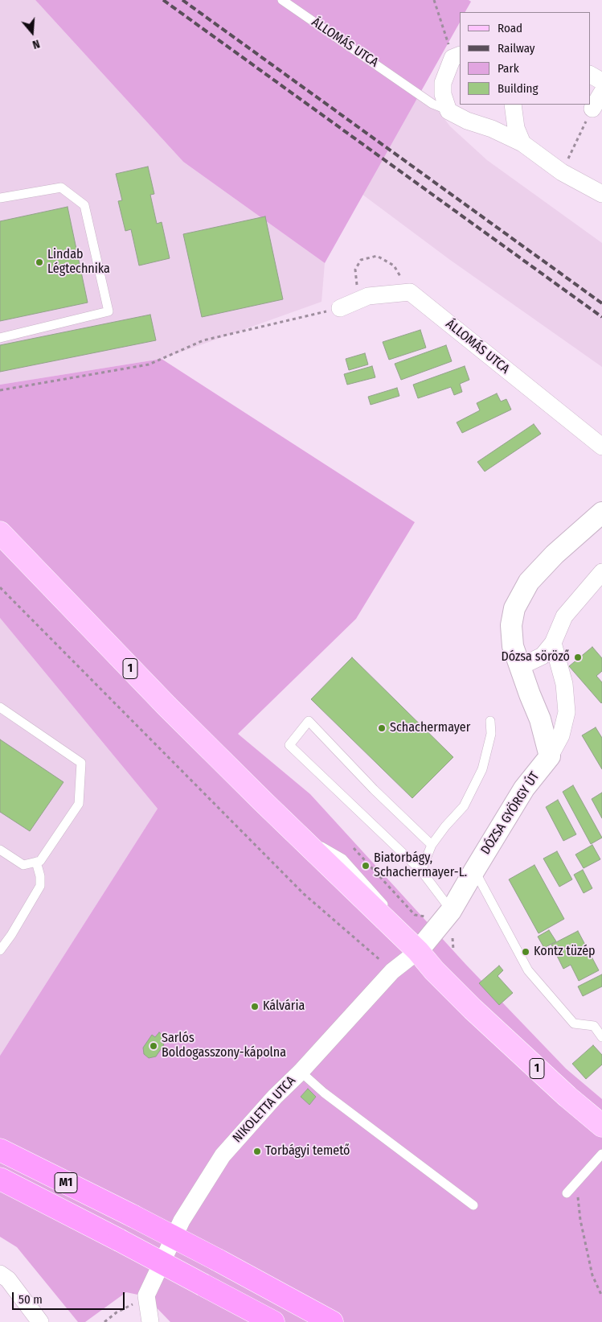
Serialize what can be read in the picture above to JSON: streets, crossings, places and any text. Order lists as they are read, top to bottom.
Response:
{
  "streets": {
    "highway": ["M1"],
    "main road": ["1"],
    "street": ["ÁLLOMÁS UTCA", "DÓZSA GYÖRGY ÚT", "NIKOLETTA UTCA"]
  },
  "crossings": [
    ["1", "DÓZSA GYÖRGY ÚT"],
    ["1", "NIKOLETTA UTCA"],
    ["DÓZSA GYÖRGY ÚT", "NIKOLETTA UTCA"]
  ],
  "places": [
    "Lindab Légtechnika",
    "Dózsa söröző",
    "Schachermayer",
    "Biatorbágy, Schachermayer-L.",
    "Kontz tüzép",
    "Kálvária",
    "Sarlós Boldogasszony-kápolna",
    "Torbágyi temető"
  ],
  "legend": [
    "Road",
    "Railway",
    "Park",
    "Building"
  ],
  "scale_bar": "50 m",
  "north": "bottom"
}
